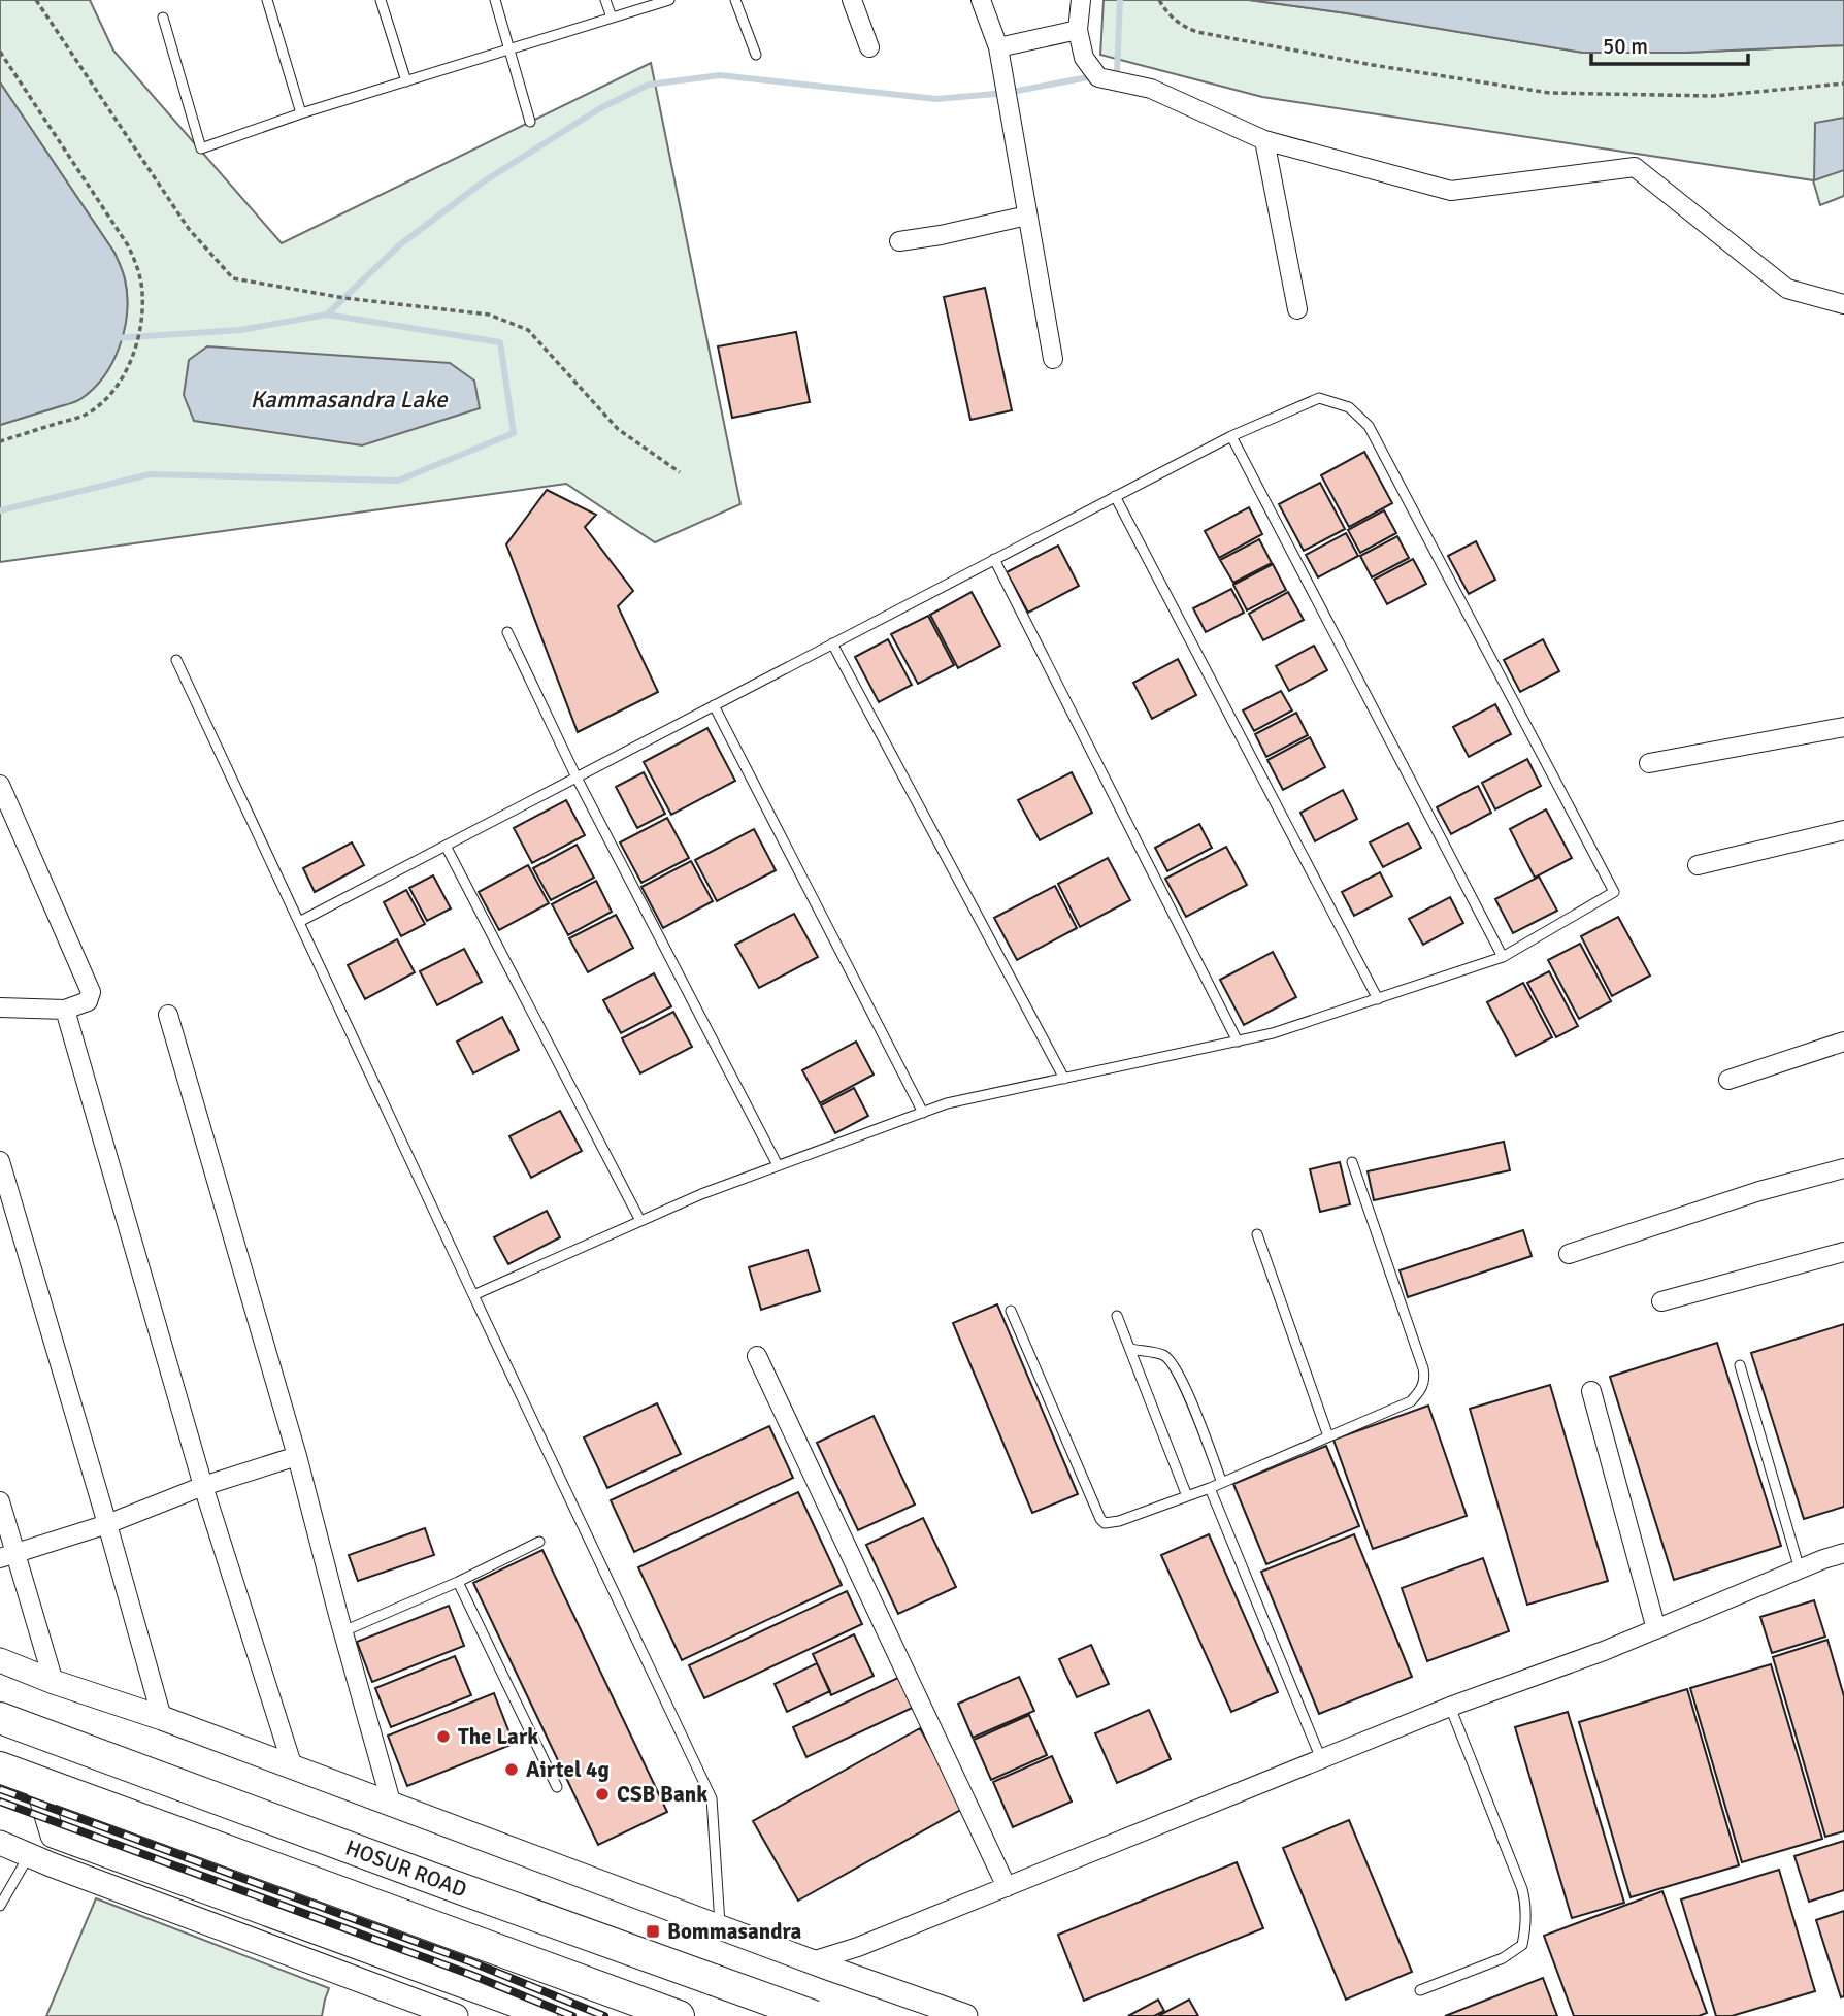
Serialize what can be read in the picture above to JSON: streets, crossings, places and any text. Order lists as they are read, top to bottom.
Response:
{
  "streets": {
    "highway": ["HOSUR ROAD"]
  },
  "water": ["Kammasandra Lake"],
  "places": {
    "other": ["The Lark", "Airtel 4g", "CSB Bank"],
    "transit": ["Bommasandra"]
  },
  "scale_bar": "50 m"
}
